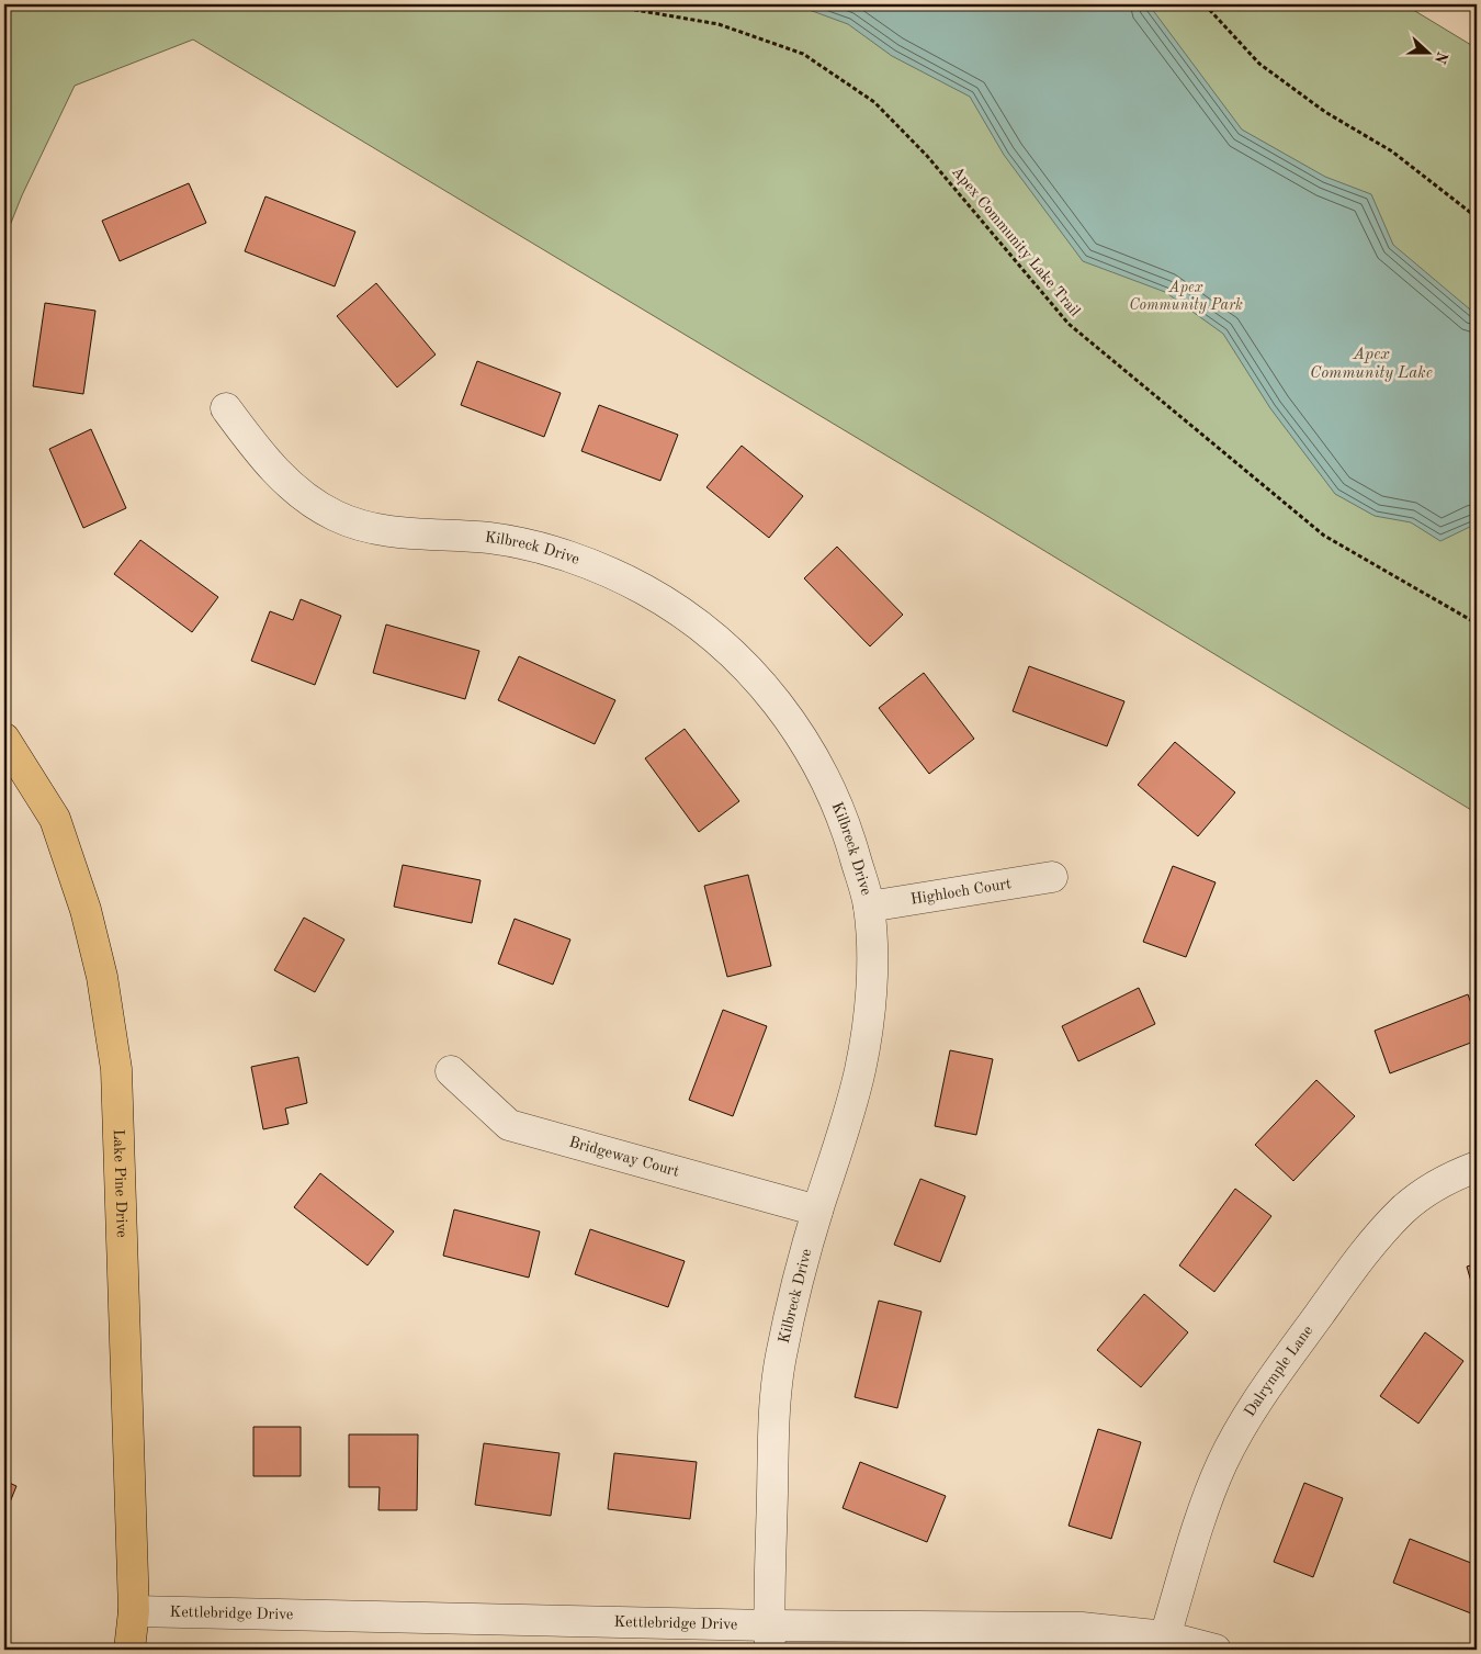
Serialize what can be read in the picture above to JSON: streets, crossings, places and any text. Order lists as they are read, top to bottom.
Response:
{
  "streets": {
    "main road": ["Lake Pine Drive"],
    "street": [
      "Kilbreck Drive",
      "Highloch Court",
      "Bridgeway Court",
      "Dalrymple Lane",
      "Kettlebridge Drive"
    ],
    "path": ["Apex Community Lake Trail"]
  },
  "crossings": [
    ["Kilbreck Drive", "Highloch Court"],
    ["Kilbreck Drive", "Bridgeway Court"],
    ["Kilbreck Drive", "Kettlebridge Drive"],
    ["Lake Pine Drive", "Kettlebridge Drive"],
    ["Dalrymple Lane", "Kettlebridge Drive"]
  ],
  "water": ["Apex Community Lake"],
  "parks": ["Apex Community Park"],
  "north": "right"
}
